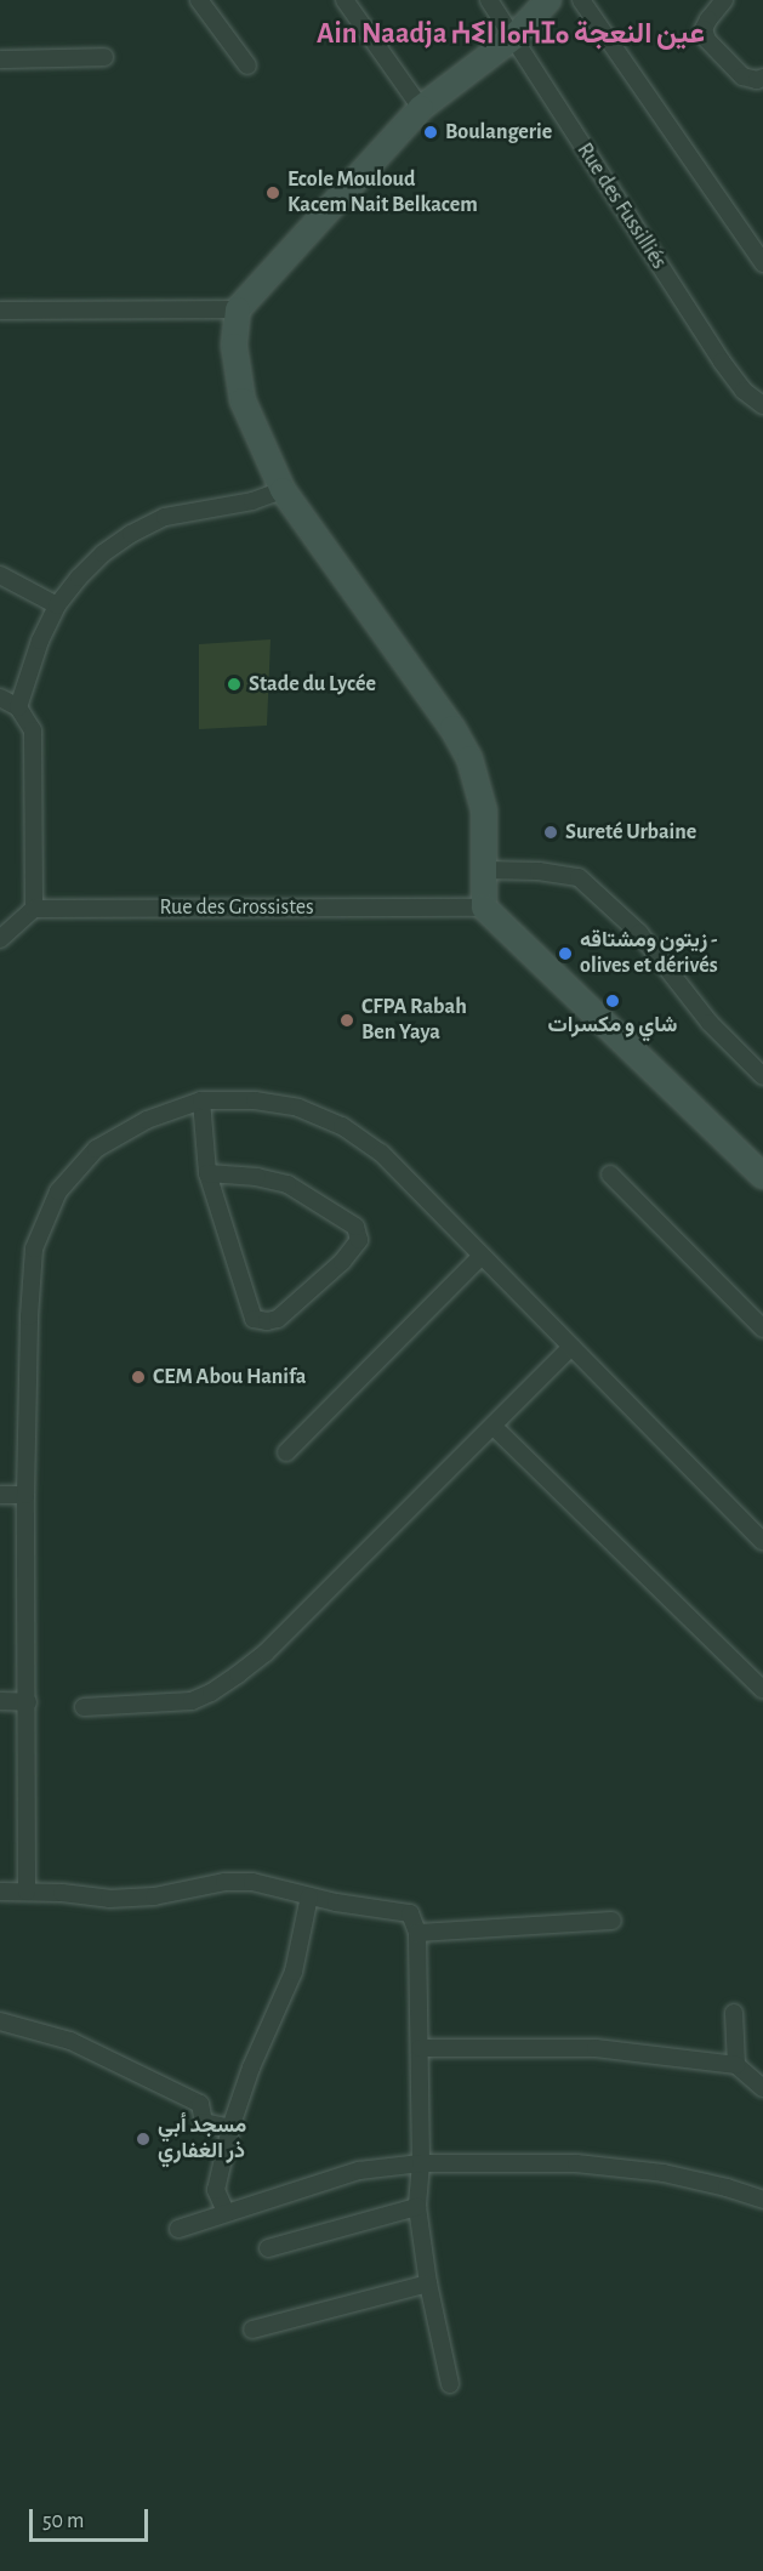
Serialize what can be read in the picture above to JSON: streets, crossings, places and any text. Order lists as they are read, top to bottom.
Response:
{
  "streets": {
    "street": ["Rue des Fussilliés", "Rue des Grossistes"]
  },
  "districts": ["Ain Naadja ⵄⵉⵏ ⵏⴰⵄⵊⴰ عين النعجة"],
  "places": [
    "Boulangerie",
    "Ecole Mouloud Kacem Nait Belkacem",
    "Stade du Lycée",
    "Sureté Urbaine",
    "زيتون ومشتاقه - olives et dérivés",
    "شاي و مكسرات",
    "CFPA Rabah Ben Yaya",
    "CEM Abou Hanifa",
    "مسجد أبي ذر الغفاري"
  ],
  "scale_bar": "50 m"
}
